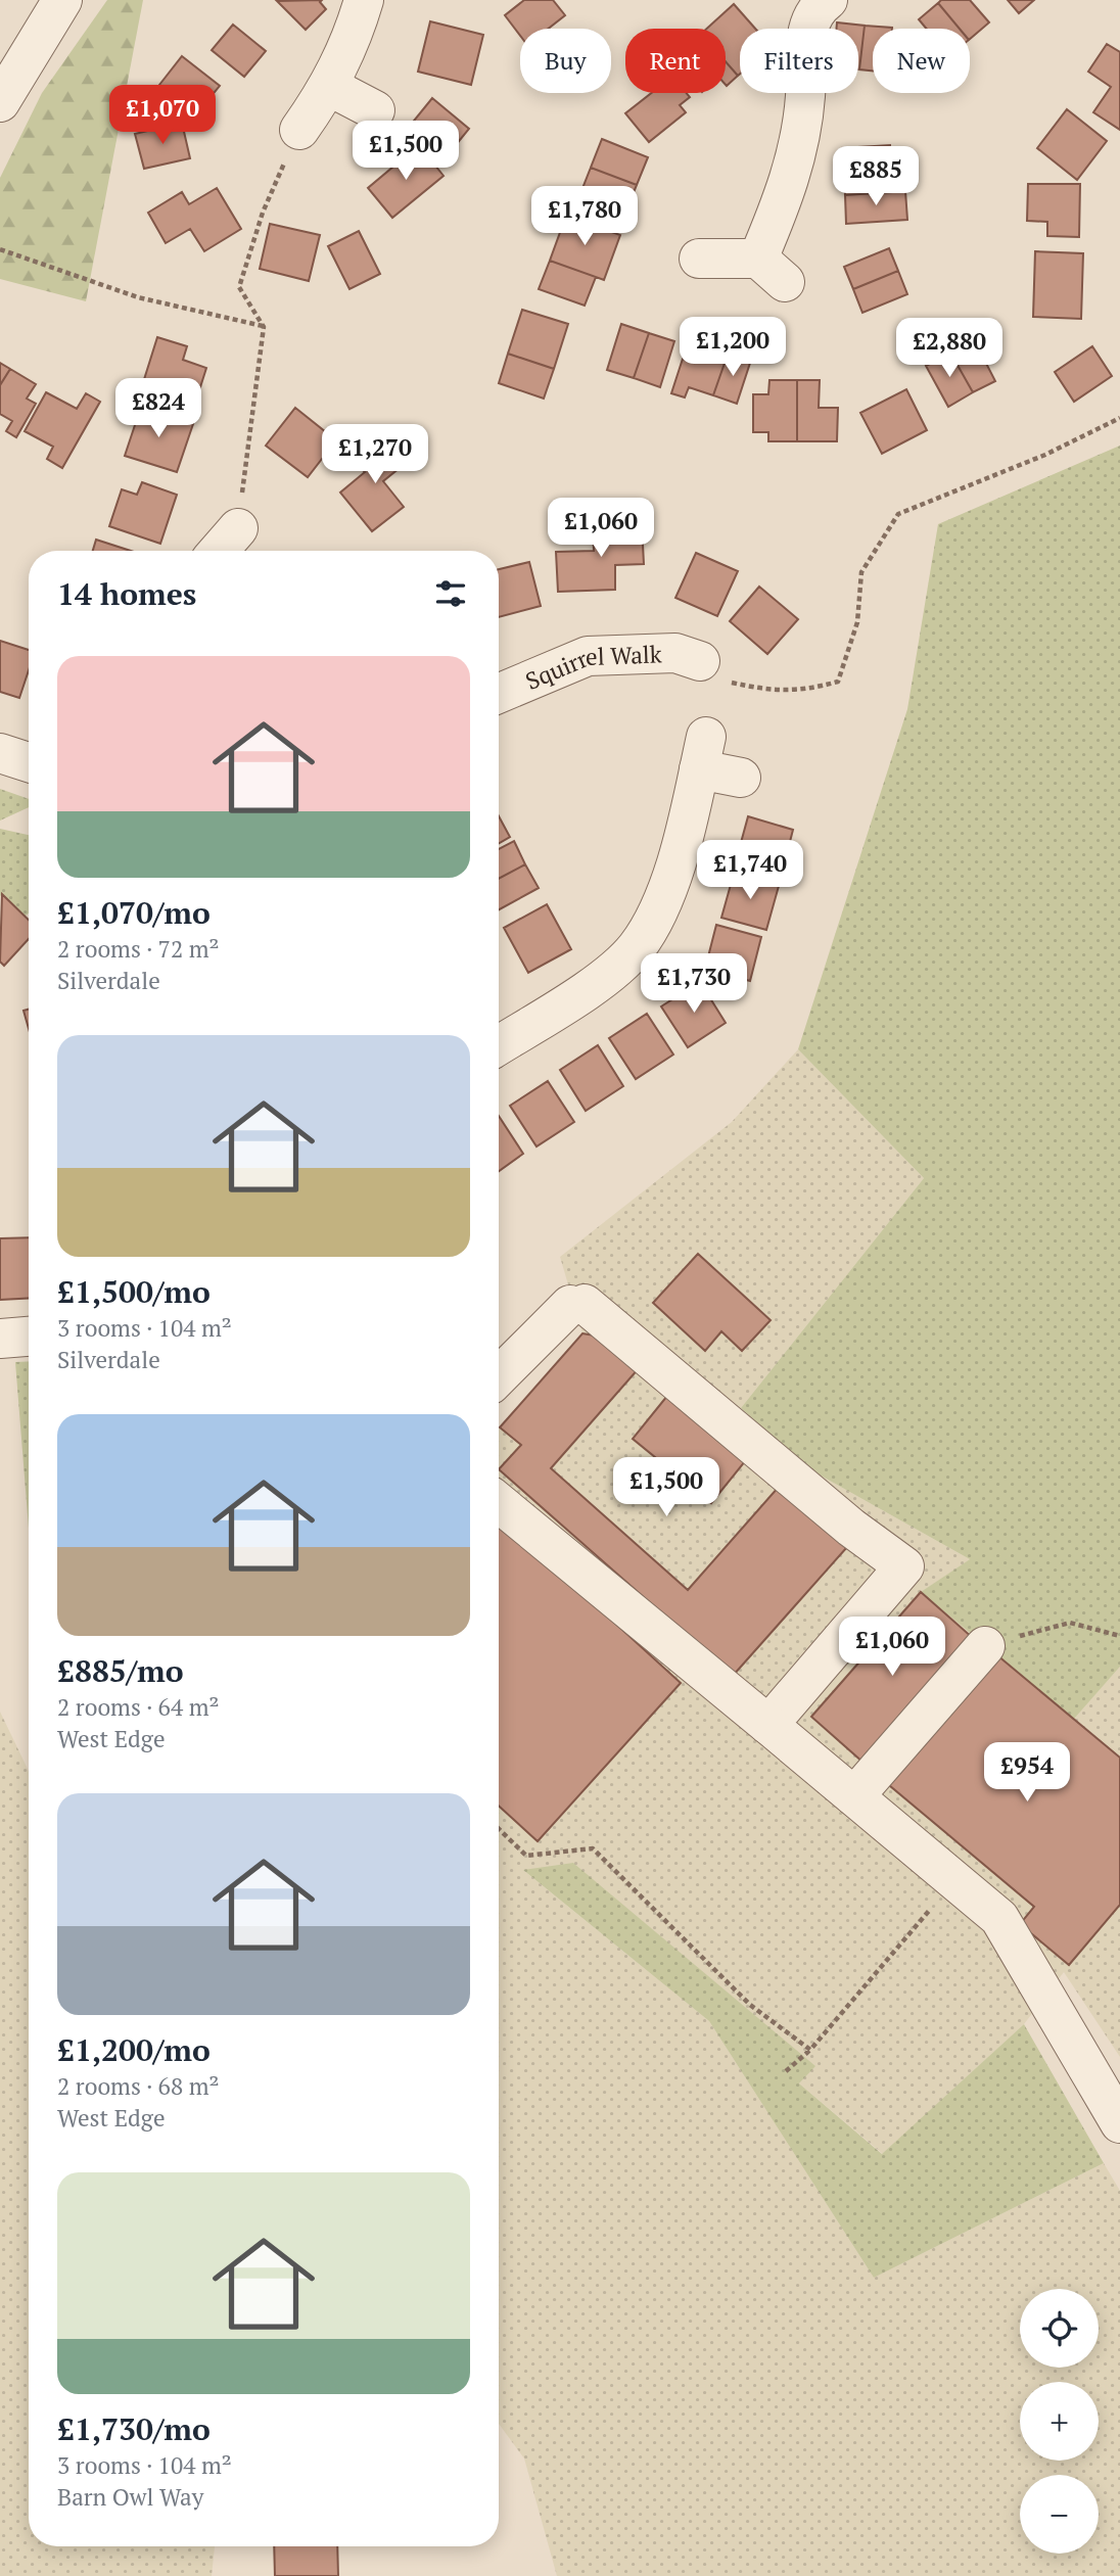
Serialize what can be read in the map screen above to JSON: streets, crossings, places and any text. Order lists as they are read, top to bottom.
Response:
{
  "streets": {
    "street": ["Squirrel Walk"]
  },
  "page": {
    "chip": [
      "Buy",
      "Rent",
      "Filters",
      "New"
    ],
    "price": [
      "£1,070",
      "£1,500",
      "£885",
      "£1,780",
      "£1,200",
      "£2,880",
      "£824",
      "£1,270",
      "£1,060",
      "£1,740",
      "£1,730",
      "£1,500",
      "£1,060",
      "£954"
    ],
    "heading": "14 homes",
    "list": [
      {
        "name": "£1,070/mo",
        "note": "2 rooms · 72 m² · Silverdale"
      },
      {
        "name": "£1,500/mo",
        "note": "3 rooms · 104 m² · Silverdale"
      },
      {
        "name": "£885/mo",
        "note": "2 rooms · 64 m² · West Edge"
      },
      {
        "name": "£1,200/mo",
        "note": "2 rooms · 68 m² · West Edge"
      },
      {
        "name": "£1,730/mo",
        "note": "3 rooms · 104 m² · Barn Owl Way"
      }
    ],
    "map_buttons": ["+", "−"]
  }
}
